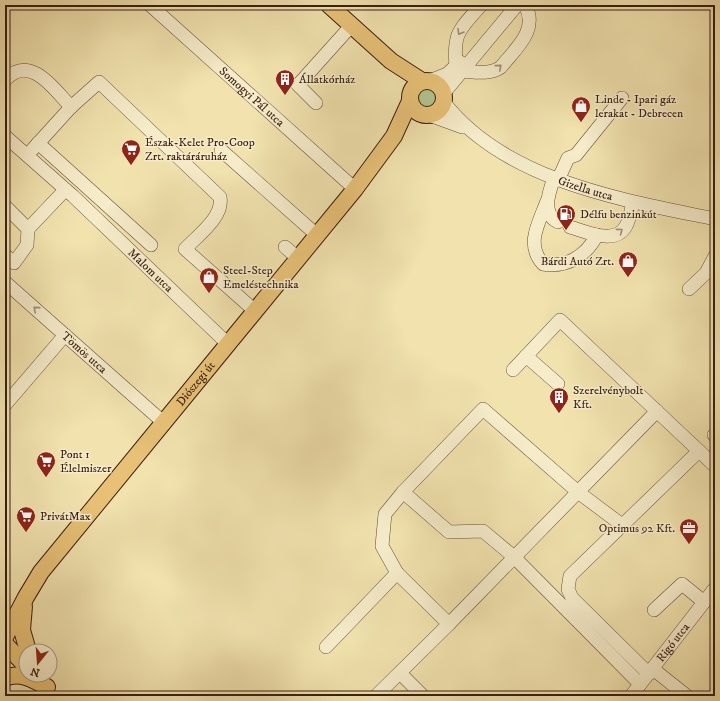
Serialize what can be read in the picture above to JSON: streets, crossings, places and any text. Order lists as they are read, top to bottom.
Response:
{
  "streets": {
    "main road": ["Diószegi út"],
    "street": [
      "Somogyi Pál utca",
      "Gizella utca",
      "Malom utca",
      "Tömös utca",
      "Rigó utca"
    ]
  },
  "crossings": [
    ["Somogyi Pál utca", "Diószegi út"],
    ["Gizella utca", "Diószegi út"],
    ["Malom utca", "Diószegi út"],
    ["Tömös utca", "Diószegi út"]
  ],
  "one_way": ["Tömös utca"],
  "places": {
    "building": ["Állatkórház", "Szerelvénybolt Kft."],
    "shop": ["Linde - Ipari gáz lerakat - Debrecen", "Bárdi Autó Zrt.", "Steel-Step Emeléstechnika"],
    "supermarket": ["Észak-Kelet Pro-Coop Zrt. raktáráruház", "Pont 1 Élelmiszer", "PrivátMax"],
    "fuel station": ["Délfu benzinkút"],
    "office": ["Optimus 92 Kft."]
  },
  "north": "bottom"
}
